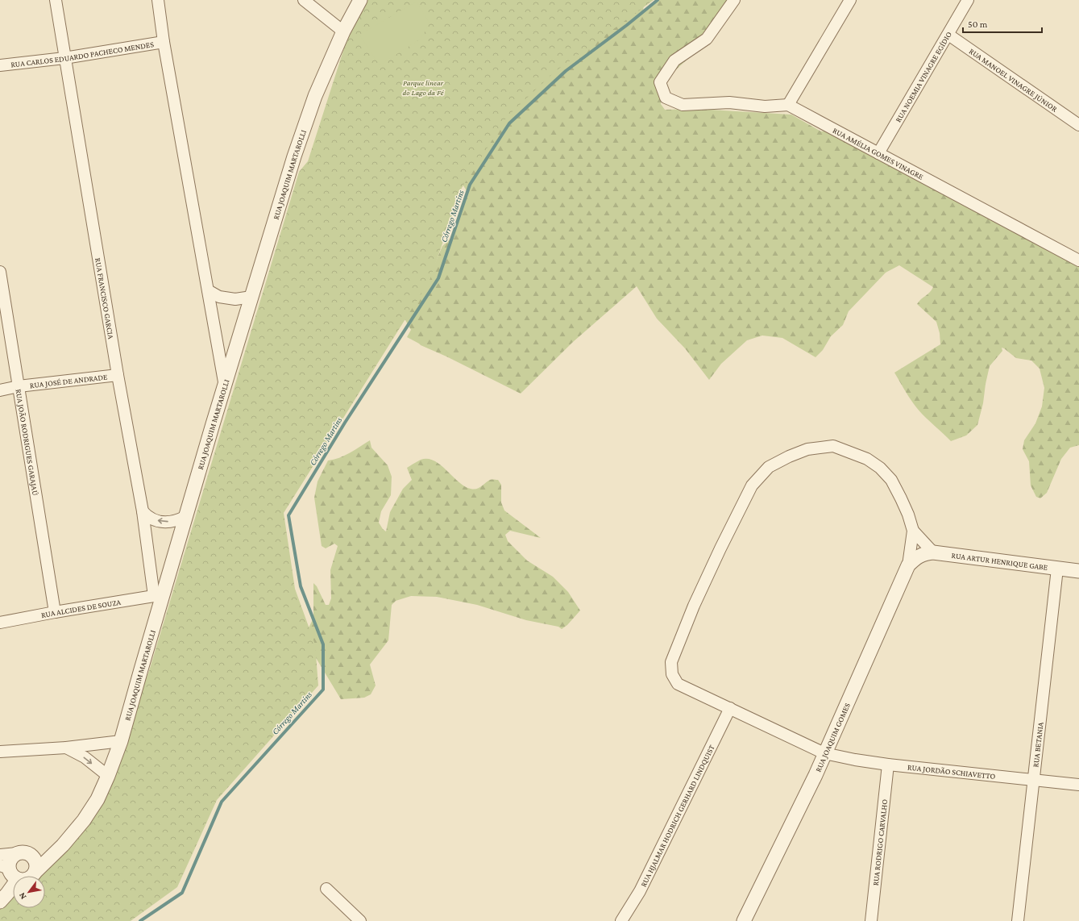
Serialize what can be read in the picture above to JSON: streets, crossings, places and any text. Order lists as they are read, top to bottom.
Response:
{
  "streets": {
    "street": [
      "RUA CARLOS EDUARDO PACHECO MENDES",
      "RUA NOEMIA VINAGRE EGÍDIO",
      "RUA MANOEL VINAGRE JÚNIOR",
      "RUA AMÉLIA GOMES VINAGRE",
      "RUA JOAQUIM MARTAROLLI",
      "RUA FRANCISCO GARCIA",
      "RUA JOSÉ DE ANDRADE",
      "RUA JOÃO RODRIGUES GARAJAÚ",
      "RUA ARTUR HENRIQUE GABE",
      "RUA ALCIDES DE SOUZA",
      "RUA JOAQUIM GOMES",
      "RUA BETANIA",
      "RUA JORDÃO SCHIAVETTO",
      "RUA HJALMAR HODRICH GERHARD LINDQUIST",
      "RUA RODRIGO CARVALHO"
    ]
  },
  "crossings": [
    ["RUA CARLOS EDUARDO PACHECO MENDES", "RUA FRANCISCO GARCIA"],
    ["RUA NOEMIA VINAGRE EGÍDIO", "RUA MANOEL VINAGRE JÚNIOR"],
    ["RUA NOEMIA VINAGRE EGÍDIO", "RUA AMÉLIA GOMES VINAGRE"],
    ["RUA JOAQUIM MARTAROLLI", "RUA FRANCISCO GARCIA"],
    ["RUA JOAQUIM MARTAROLLI", "RUA ALCIDES DE SOUZA"],
    ["RUA FRANCISCO GARCIA", "RUA JOSÉ DE ANDRADE"],
    ["RUA FRANCISCO GARCIA", "RUA ALCIDES DE SOUZA"],
    ["RUA JOSÉ DE ANDRADE", "RUA JOÃO RODRIGUES GARAJAÚ"],
    ["RUA JOÃO RODRIGUES GARAJAÚ", "RUA ALCIDES DE SOUZA"],
    ["RUA ARTUR HENRIQUE GABE", "RUA JOAQUIM GOMES"],
    ["RUA ARTUR HENRIQUE GABE", "RUA BETANIA"],
    ["RUA JOAQUIM GOMES", "RUA JORDÃO SCHIAVETTO"],
    ["RUA BETANIA", "RUA JORDÃO SCHIAVETTO"],
    ["RUA JORDÃO SCHIAVETTO", "RUA HJALMAR HODRICH GERHARD LINDQUIST"],
    ["RUA JORDÃO SCHIAVETTO", "RUA RODRIGO CARVALHO"]
  ],
  "water": ["Córrego Martins"],
  "parks": ["Parque linear do Lago da Fé"],
  "scale_bar": "50 m",
  "north": "bottom left"
}
